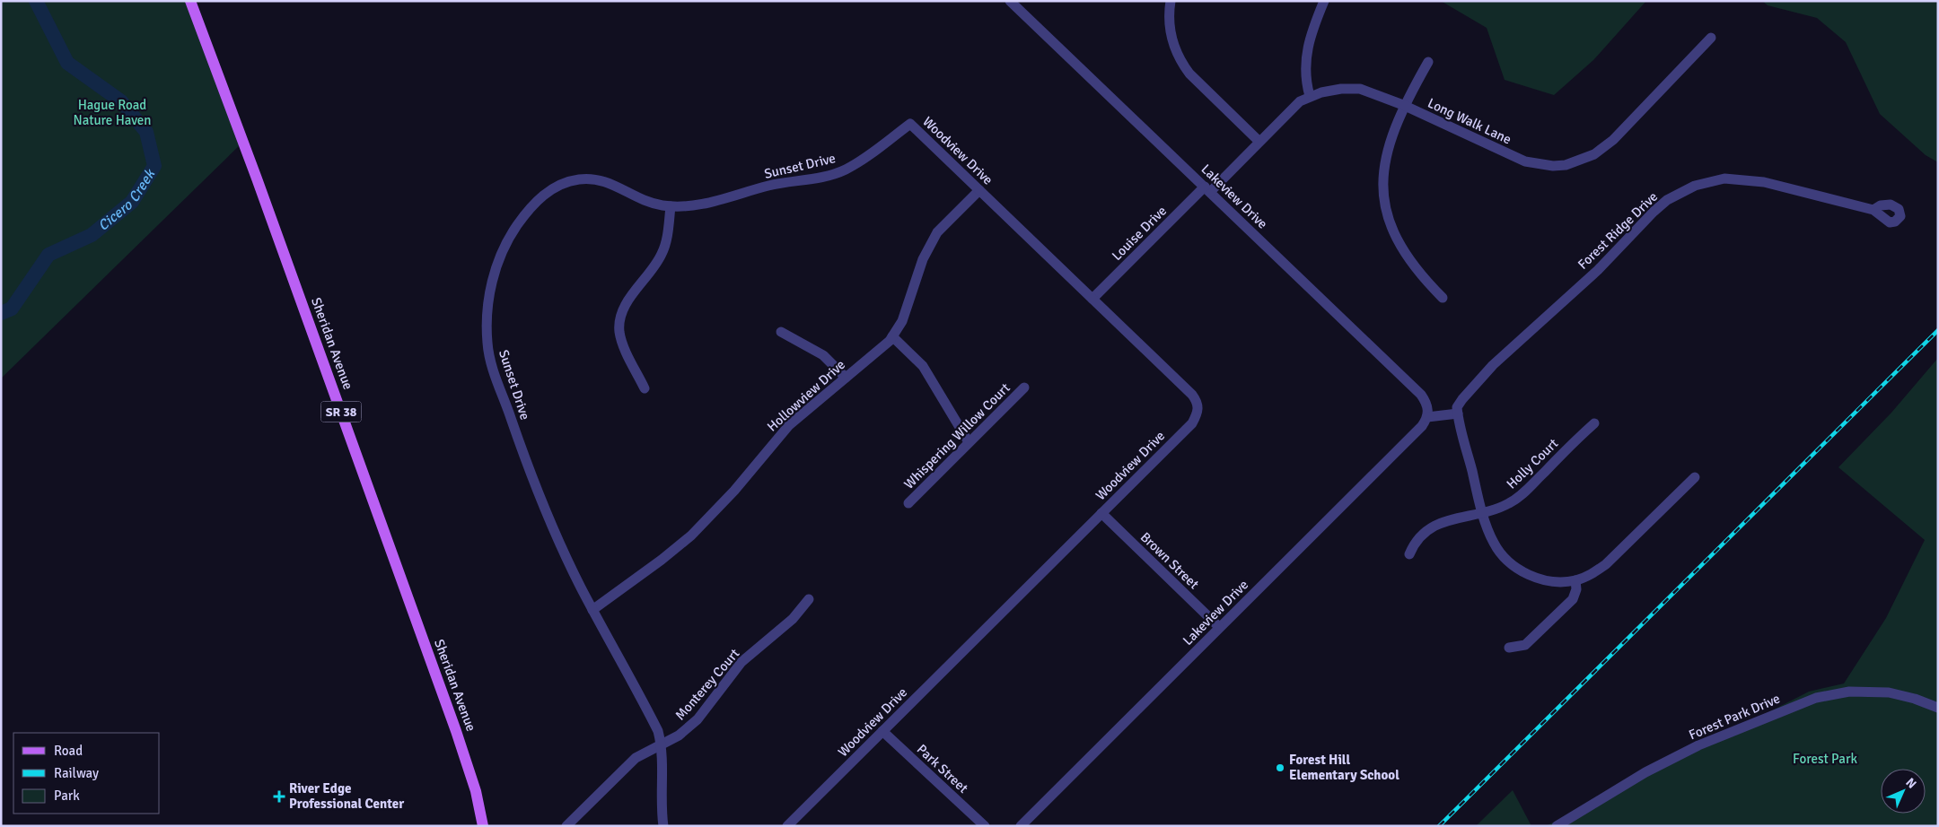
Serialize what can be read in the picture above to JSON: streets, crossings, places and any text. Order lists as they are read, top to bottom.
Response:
{
  "streets": {
    "main road": ["Sheridan Avenue", "SR 38"],
    "street": [
      "Long Walk Lane",
      "Woodview Drive",
      "Sunset Drive",
      "Lakeview Drive",
      "Forest Ridge Drive",
      "Louise Drive",
      "Hollowview Drive",
      "Whispering Willow Court",
      "Holly Court",
      "Brown Street",
      "Monterey Court",
      "Forest Park Drive",
      "Park Street"
    ]
  },
  "crossings": [
    ["Long Walk Lane", "Lakeview Drive"],
    ["Long Walk Lane", "Louise Drive"],
    ["Woodview Drive", "Sunset Drive"],
    ["Woodview Drive", "Louise Drive"],
    ["Woodview Drive", "Hollowview Drive"],
    ["Woodview Drive", "Brown Street"],
    ["Woodview Drive", "Park Street"],
    ["Sunset Drive", "Hollowview Drive"],
    ["Sunset Drive", "Monterey Court"],
    ["Lakeview Drive", "Louise Drive"],
    ["Lakeview Drive", "Brown Street"]
  ],
  "water": ["Cicero Creek"],
  "parks": ["Hague Road Nature Haven", "Forest Park"],
  "places": {
    "other": ["Forest Hill Elementary School"],
    "health": ["River Edge Professional Center"]
  },
  "legend": ["Road", "Railway", "Park"],
  "north": "top right"
}
